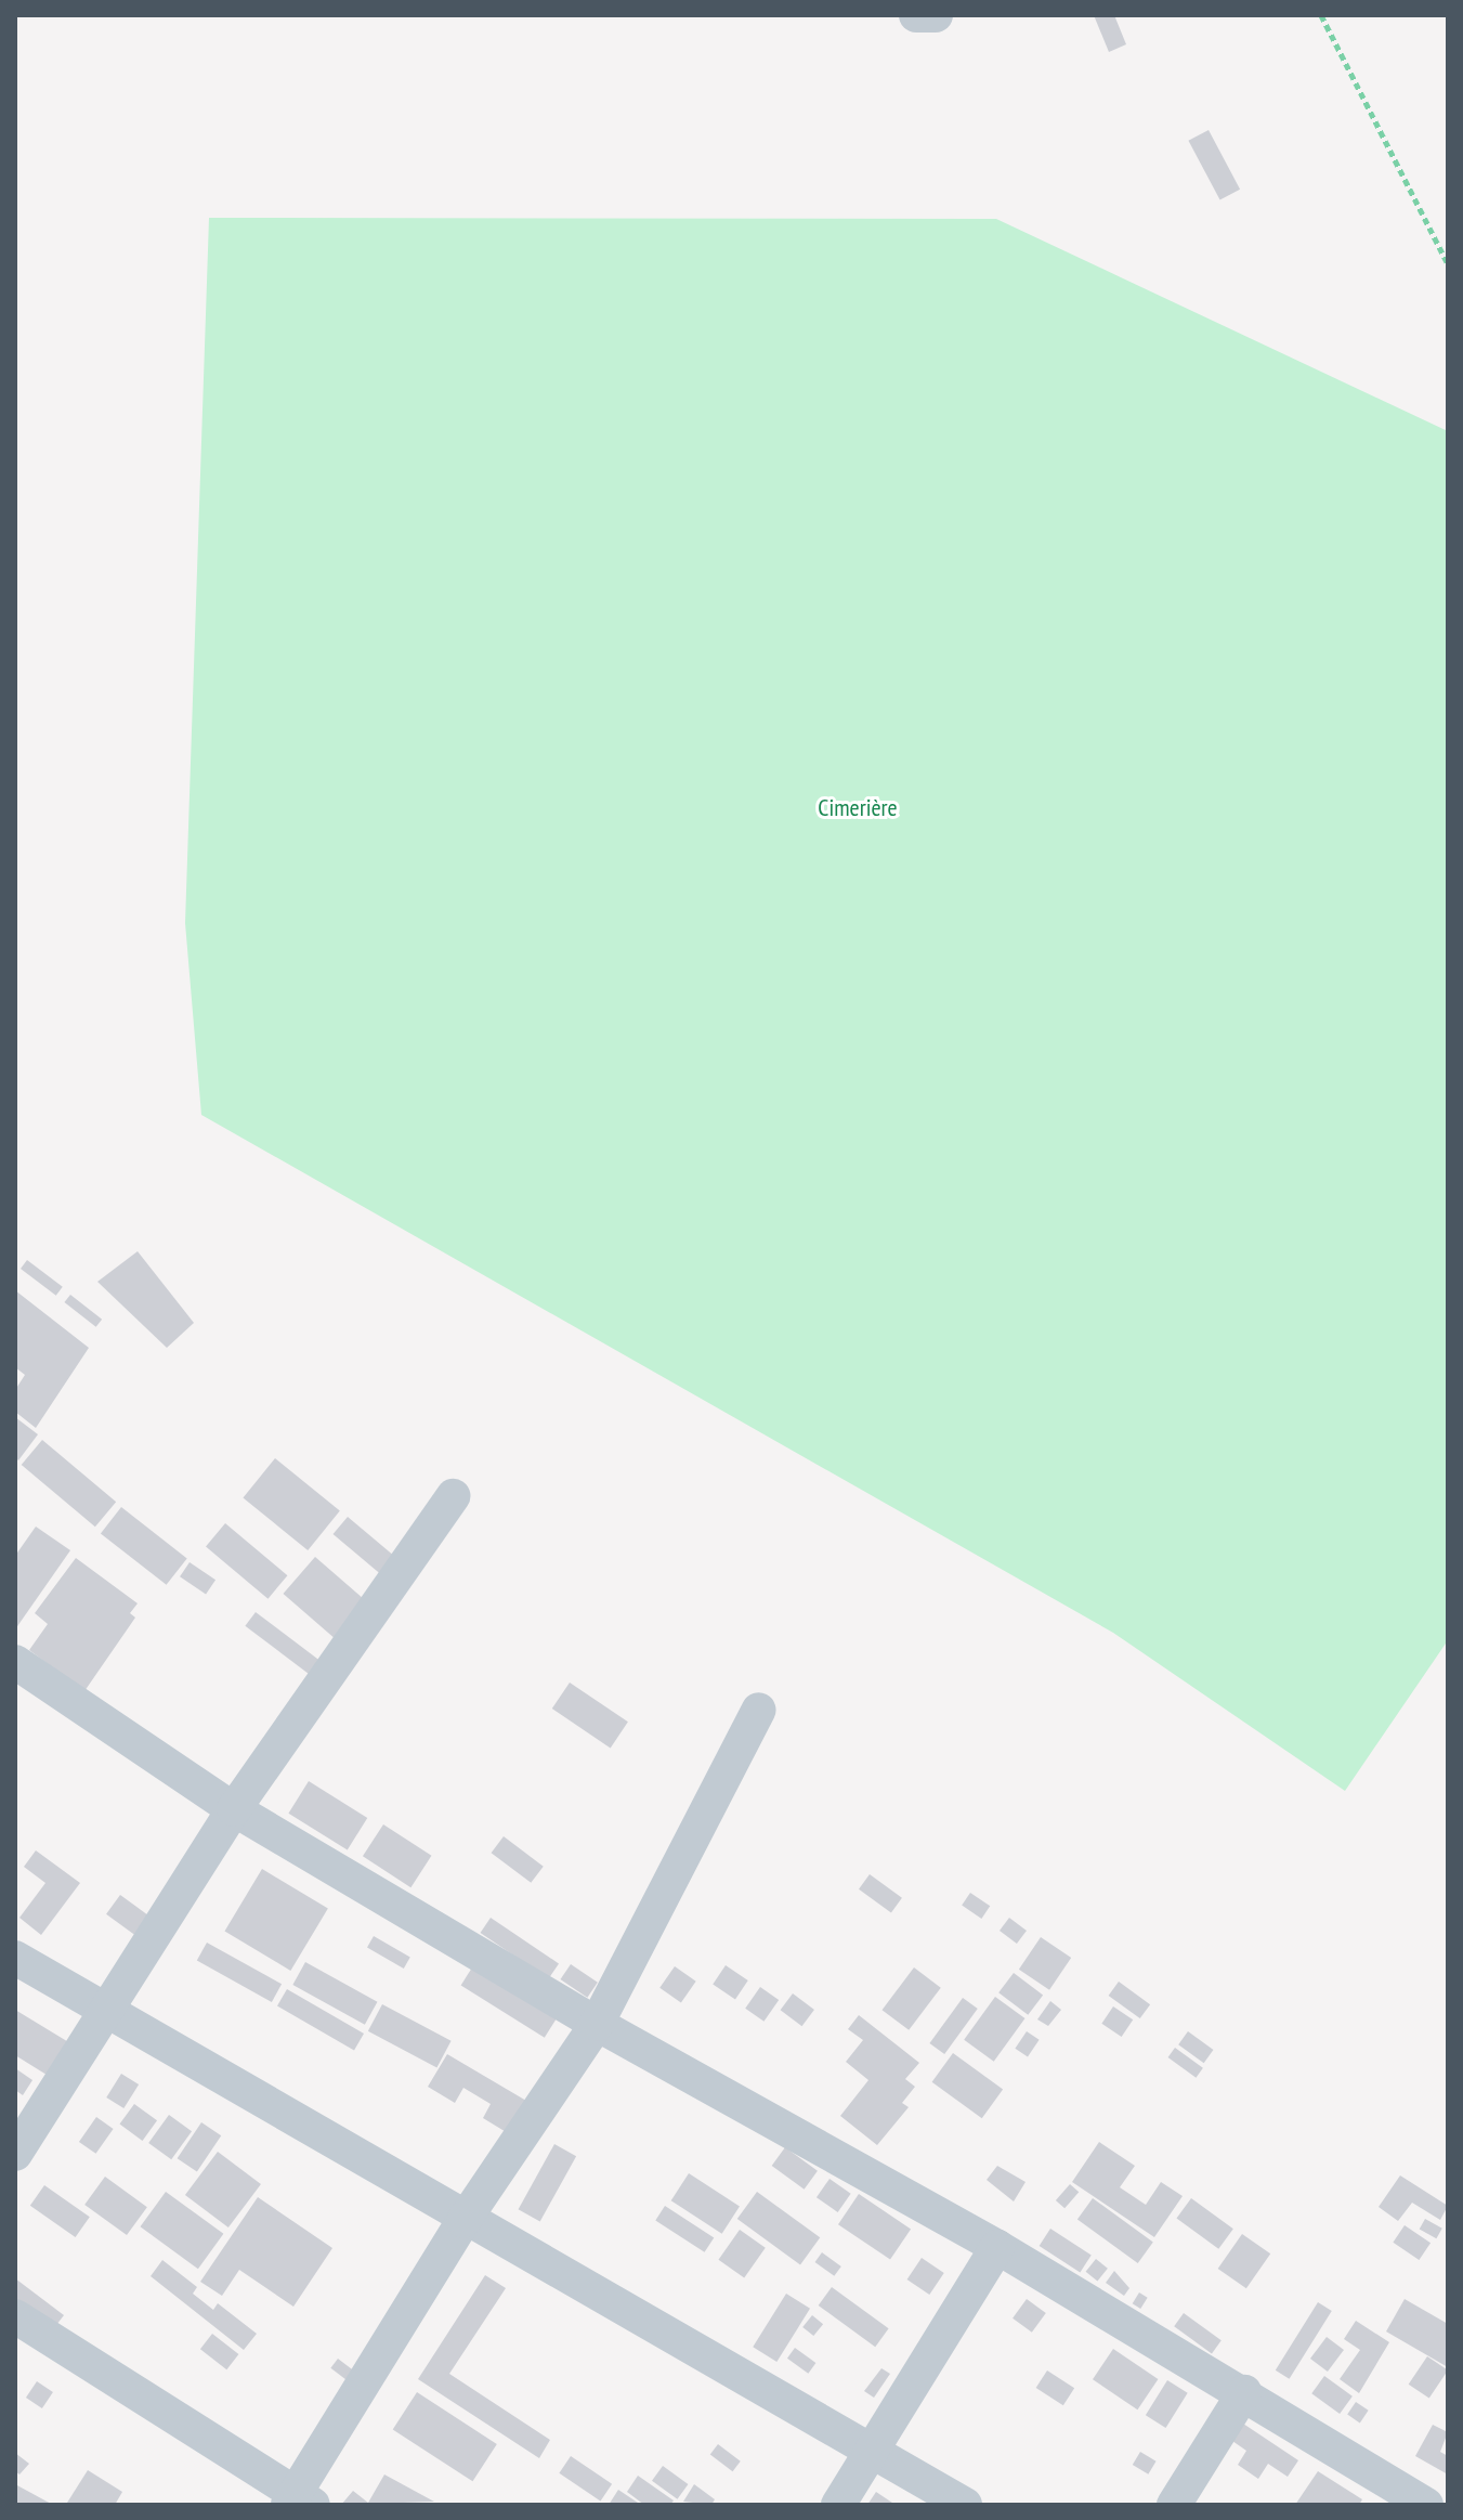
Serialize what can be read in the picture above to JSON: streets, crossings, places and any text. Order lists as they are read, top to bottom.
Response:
{
  "parks": ["Cimerière"]
}
